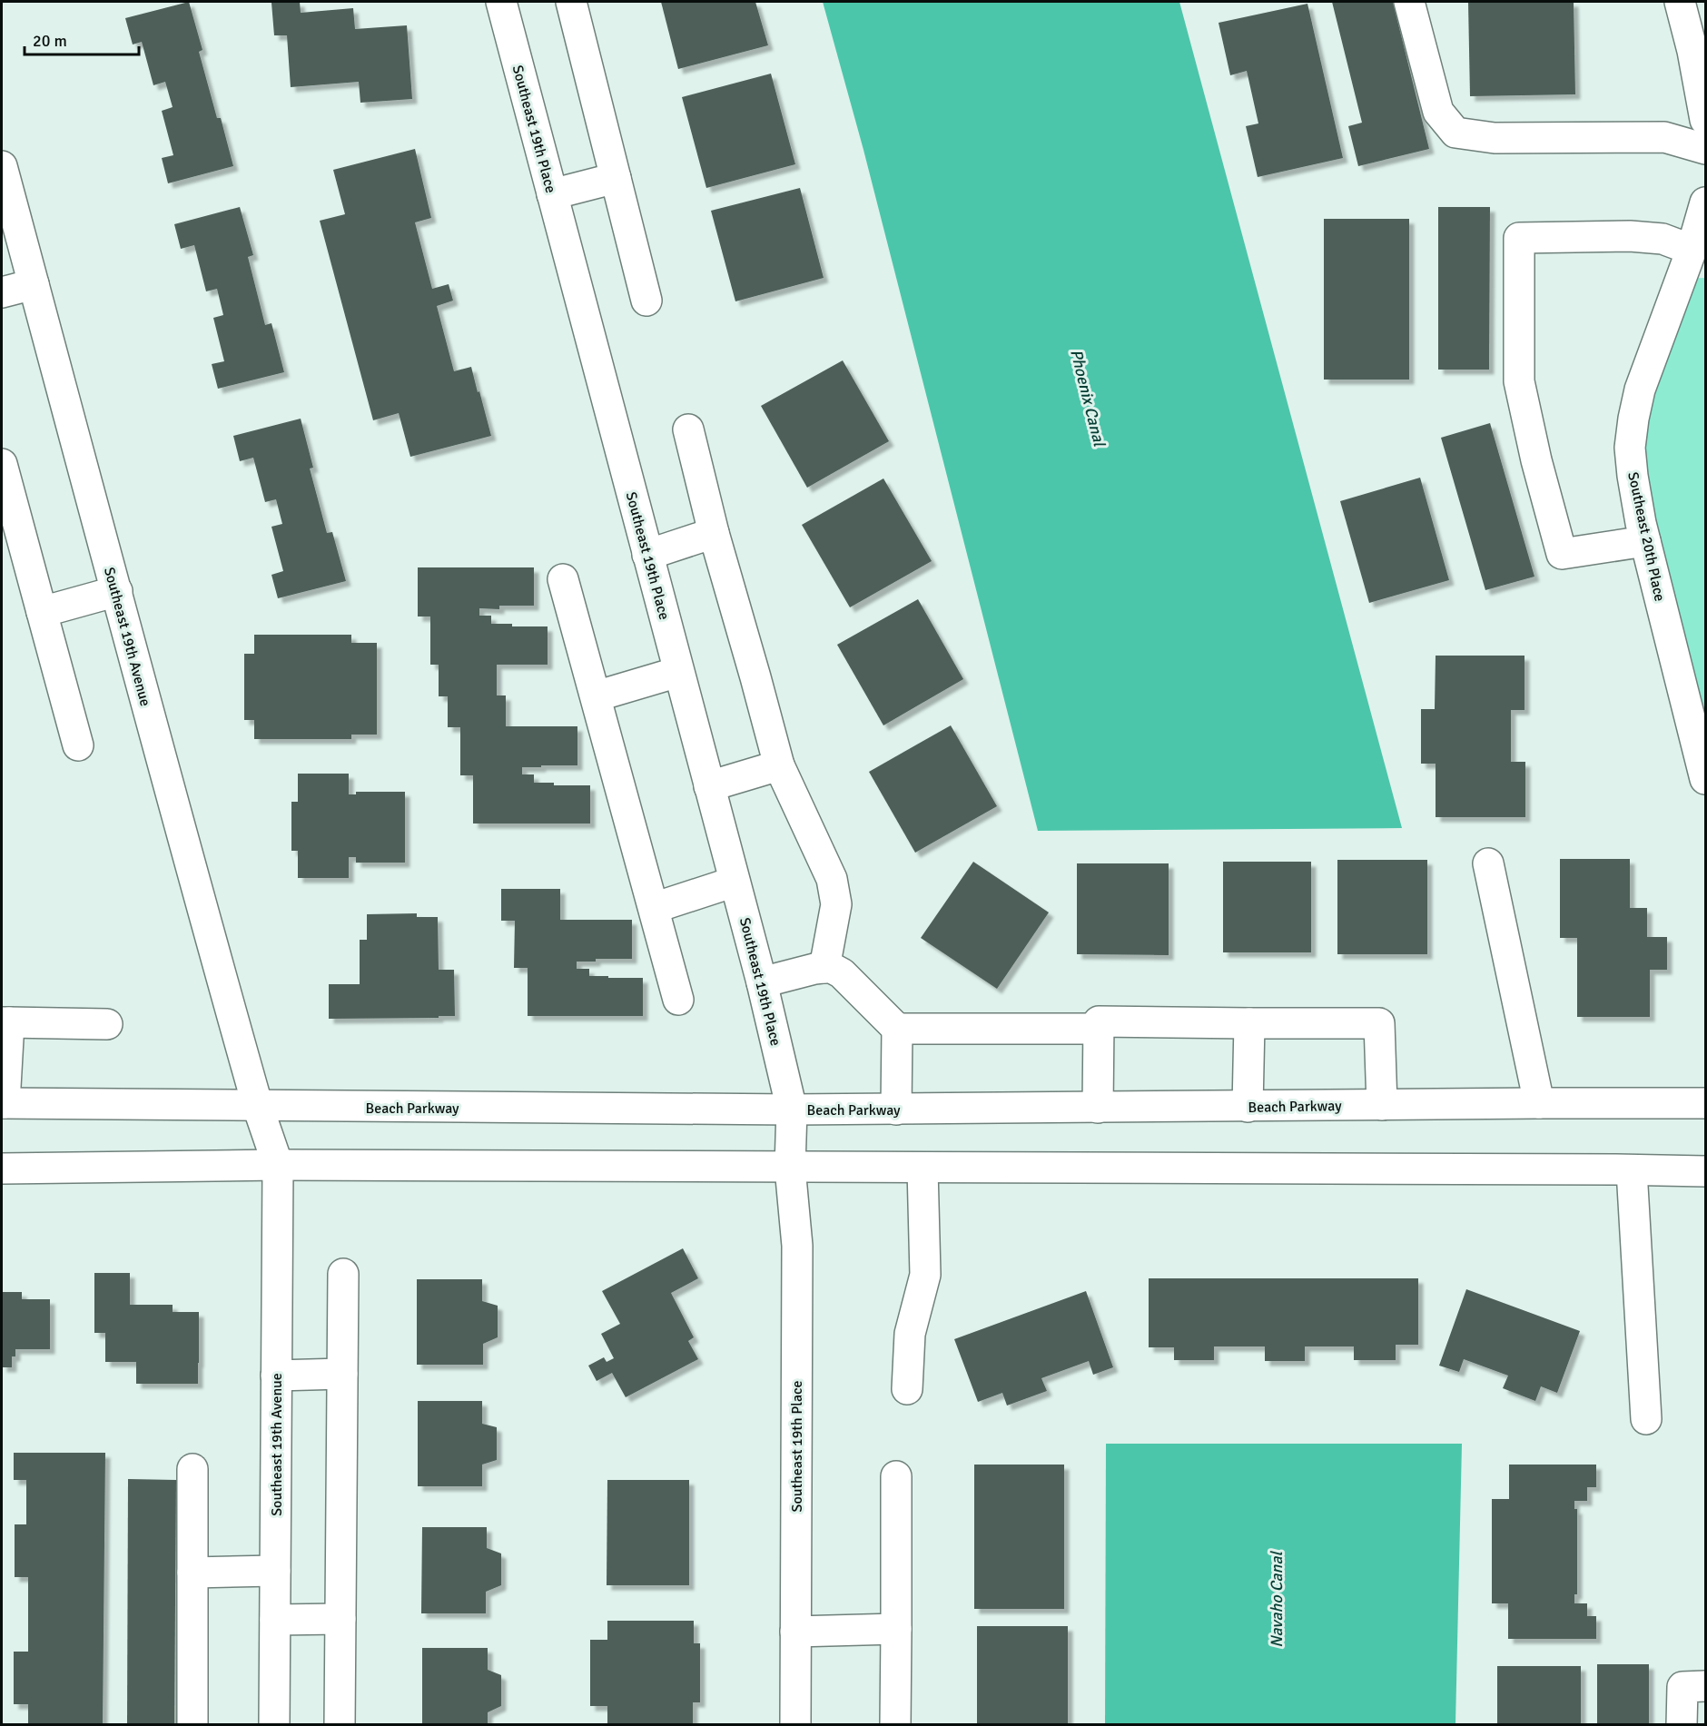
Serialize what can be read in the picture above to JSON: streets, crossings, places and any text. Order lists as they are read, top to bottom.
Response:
{
  "streets": {
    "street": [
      "Southeast 19th Place",
      "Southeast 20th Place",
      "Southeast 19th Avenue",
      "Beach Parkway"
    ]
  },
  "crossings": [
    ["Southeast 19th Place", "Beach Parkway"],
    ["Southeast 19th Avenue", "Beach Parkway"]
  ],
  "water": ["Phoenix Canal", "Navaho Canal"],
  "scale_bar": "20 m"
}
